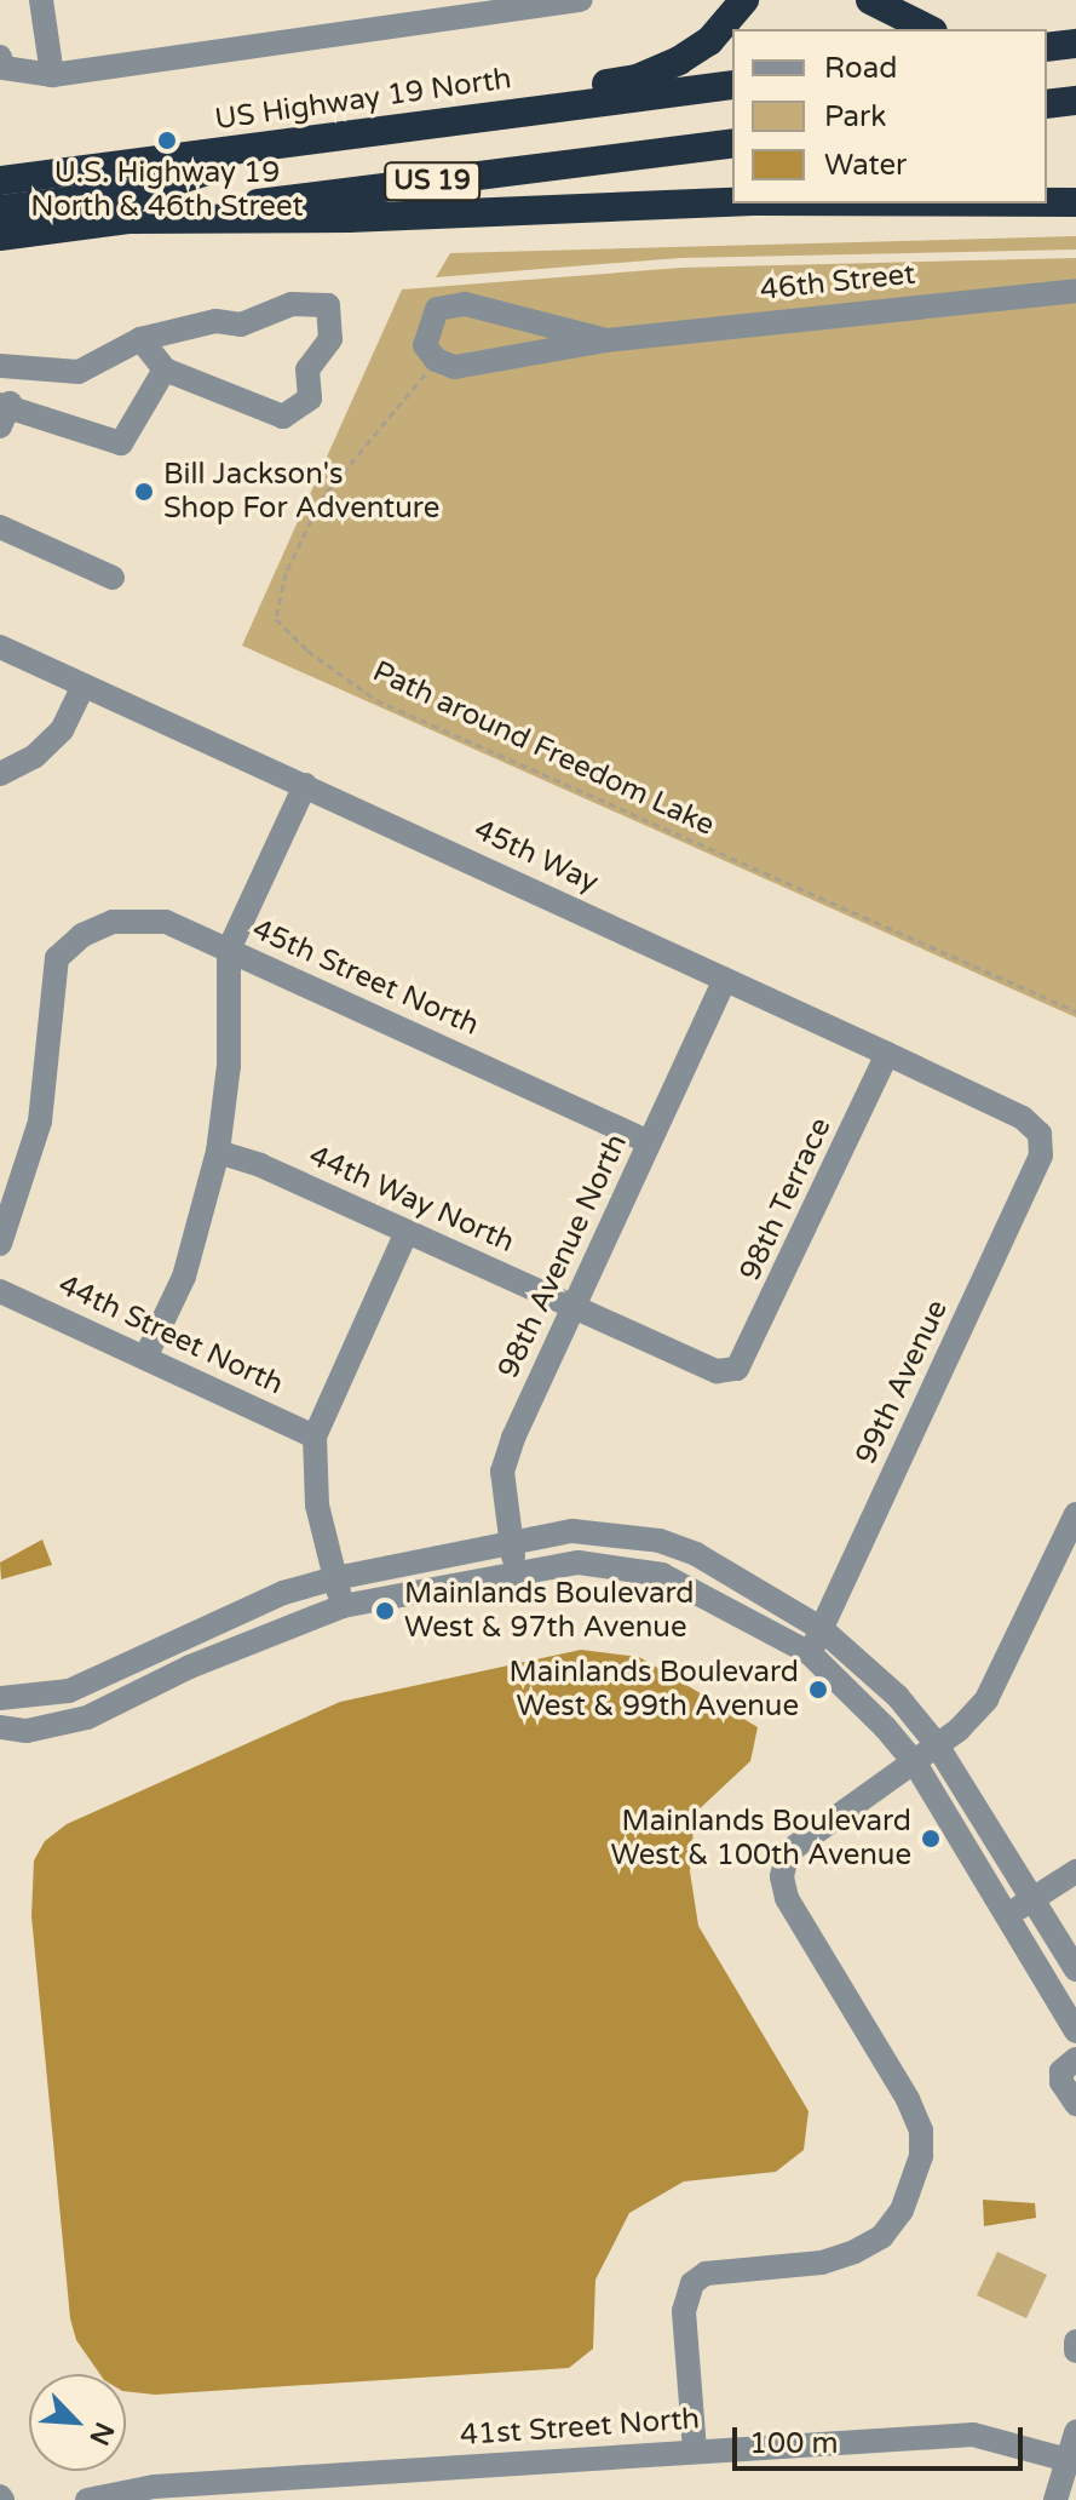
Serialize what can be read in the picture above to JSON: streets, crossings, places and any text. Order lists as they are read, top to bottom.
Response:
{
  "streets": {
    "highway": ["US Highway 19 North", "US 19"],
    "street": [
      "46th Street",
      "45th Way",
      "45th Street North",
      "44th Way North",
      "98th Terrace",
      "98th Avenue North",
      "44th Street North",
      "99th Avenue",
      "41st Street North"
    ],
    "path": ["Path around Freedom Lake"]
  },
  "crossings": [
    ["45th Way", "98th Terrace"],
    ["45th Way", "98th Avenue North"],
    ["45th Way", "99th Avenue"],
    ["45th Street North", "98th Avenue North"],
    ["44th Way North", "98th Terrace"],
    ["44th Way North", "98th Avenue North"]
  ],
  "places": [
    "U.S. Highway 19 North & 46th Street",
    "Bill Jackson's Shop For Adventure",
    "Mainlands Boulevard West & 97th Avenue",
    "Mainlands Boulevard West & 99th Avenue",
    "Mainlands Boulevard West & 100th Avenue"
  ],
  "legend": ["Road", "Park", "Water"],
  "scale_bar": "100 m",
  "north": "bottom right"
}
